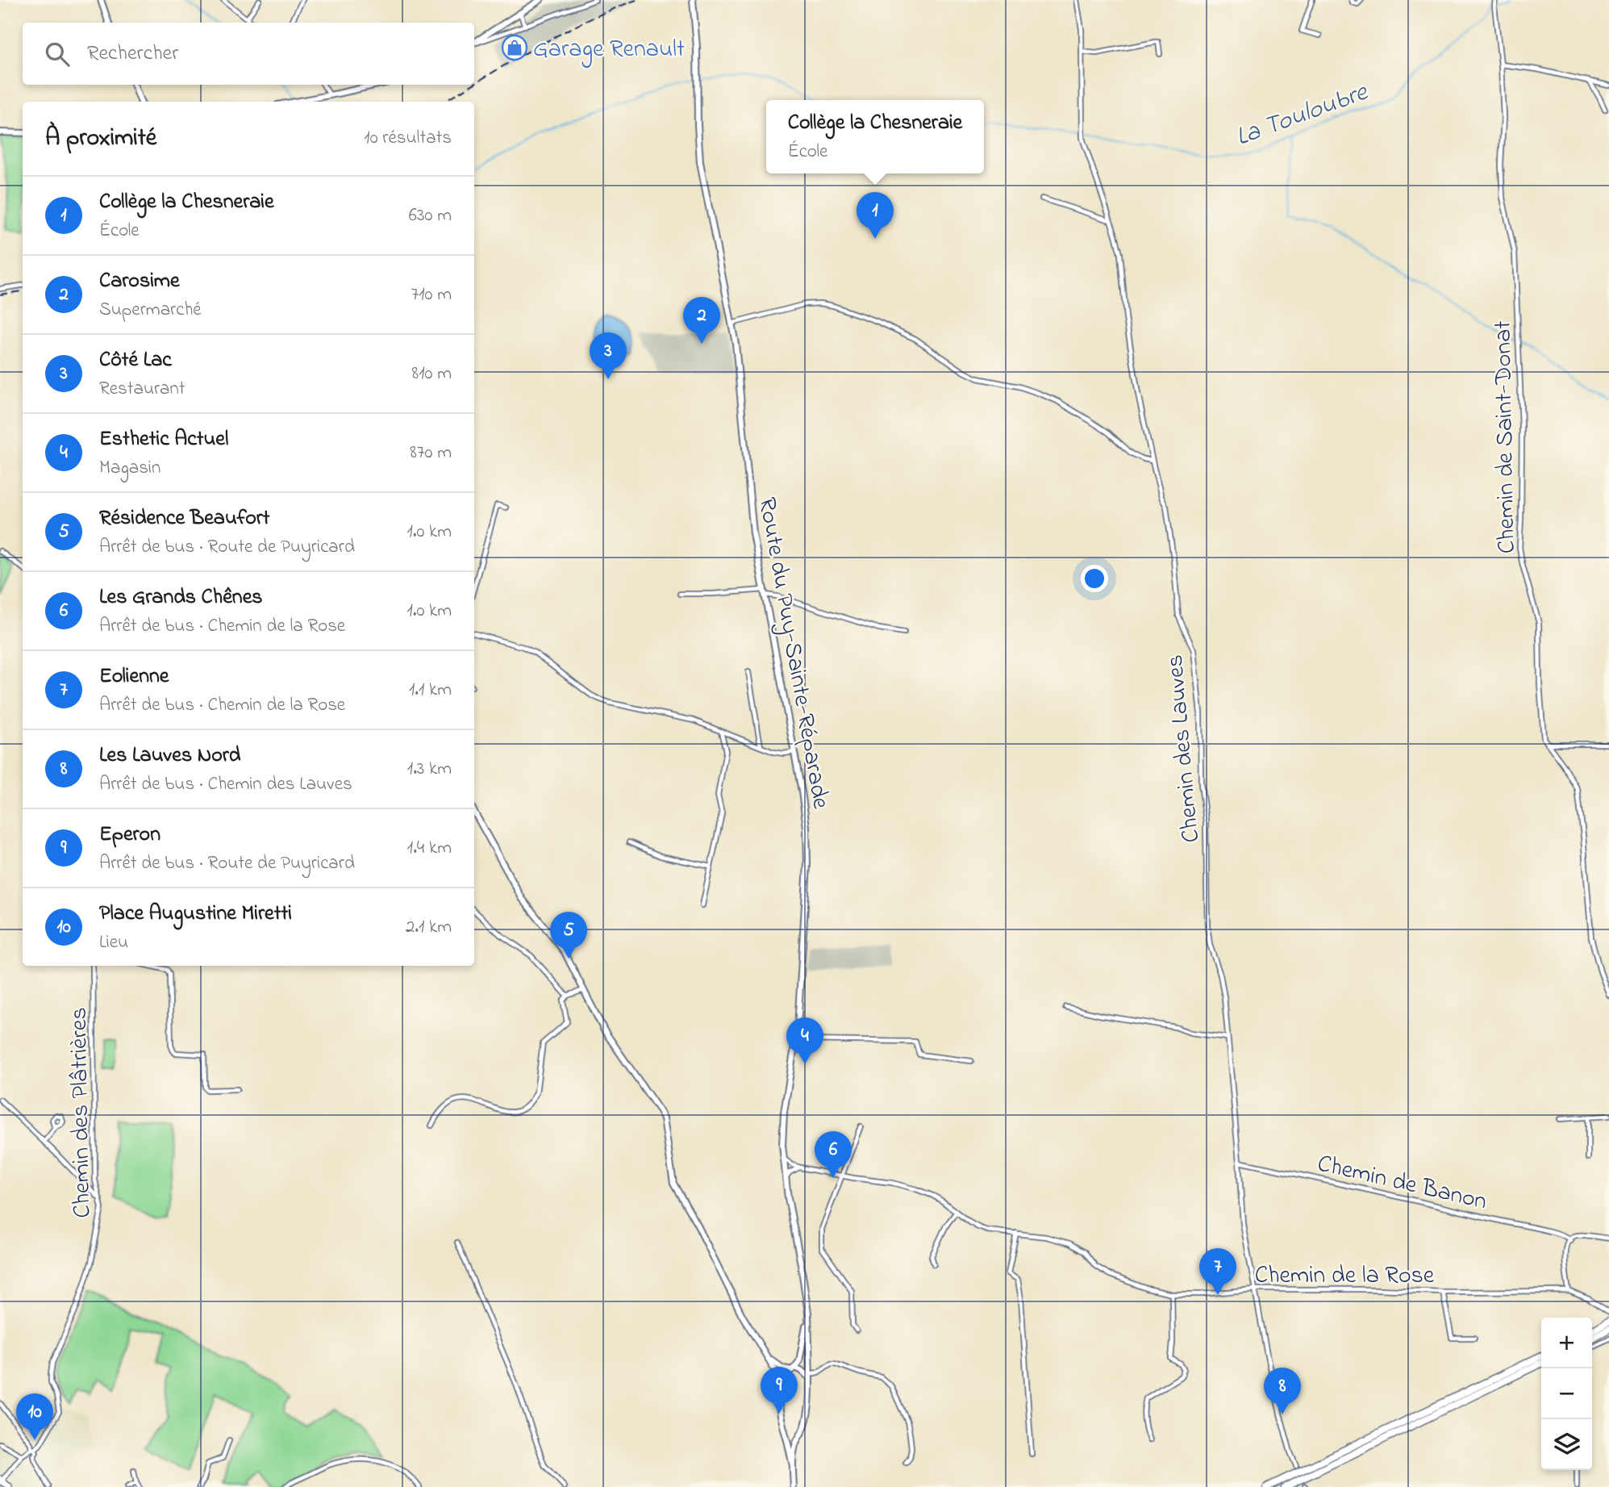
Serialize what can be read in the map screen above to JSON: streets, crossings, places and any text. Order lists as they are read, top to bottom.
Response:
{
  "streets": {
    "street": [
      "Chemin de Saint-Donat",
      "Route du Puy-Sainte-Réparade",
      "Chemin des Lauves",
      "Chemin des Plâtrières",
      "Chemin de Banon",
      "Chemin de la Rose"
    ]
  },
  "crossings": [
    ["Route du Puy-Sainte-Réparade", "Chemin de la Rose"],
    ["Chemin des Lauves", "Chemin de Banon"],
    ["Chemin des Lauves", "Chemin de la Rose"]
  ],
  "water": ["La Touloubre"],
  "places": {
    "shop": ["Garage Renault"]
  },
  "page": {
    "search": "Rechercher",
    "popup": ["Collège la Chesneraie", "École"],
    "heading": ["À proximité", "10 résultats"],
    "list": [
      {
        "mark": "1",
        "name": "Collège la Chesneraie",
        "note": "École",
        "value": "630 m"
      },
      {
        "mark": "2",
        "name": "Carosime",
        "note": "Supermarché",
        "value": "710 m"
      },
      {
        "mark": "3",
        "name": "Côté Lac",
        "note": "Restaurant",
        "value": "810 m"
      },
      {
        "mark": "4",
        "name": "Esthetic Actuel",
        "note": "Magasin",
        "value": "870 m"
      },
      {
        "mark": "5",
        "name": "Résidence Beaufort",
        "note": "Arrêt de bus · Route de Puyricard",
        "value": "1.0 km"
      },
      {
        "mark": "6",
        "name": "Les Grands Chênes",
        "note": "Arrêt de bus · Chemin de la Rose",
        "value": "1.0 km"
      },
      {
        "mark": "7",
        "name": "Eolienne",
        "note": "Arrêt de bus · Chemin de la Rose",
        "value": "1.1 km"
      },
      {
        "mark": "8",
        "name": "Les Lauves Nord",
        "note": "Arrêt de bus · Chemin des Lauves",
        "value": "1.3 km"
      },
      {
        "mark": "9",
        "name": "Eperon",
        "note": "Arrêt de bus · Route de Puyricard",
        "value": "1.4 km"
      },
      {
        "mark": "10",
        "name": "Place Augustine Miretti",
        "note": "Lieu",
        "value": "2.1 km"
      }
    ],
    "pins": [
      "1",
      "2",
      "3",
      "5",
      "4",
      "6",
      "7",
      "9",
      "8",
      "10"
    ],
    "map_buttons": ["+", "−"]
  }
}
